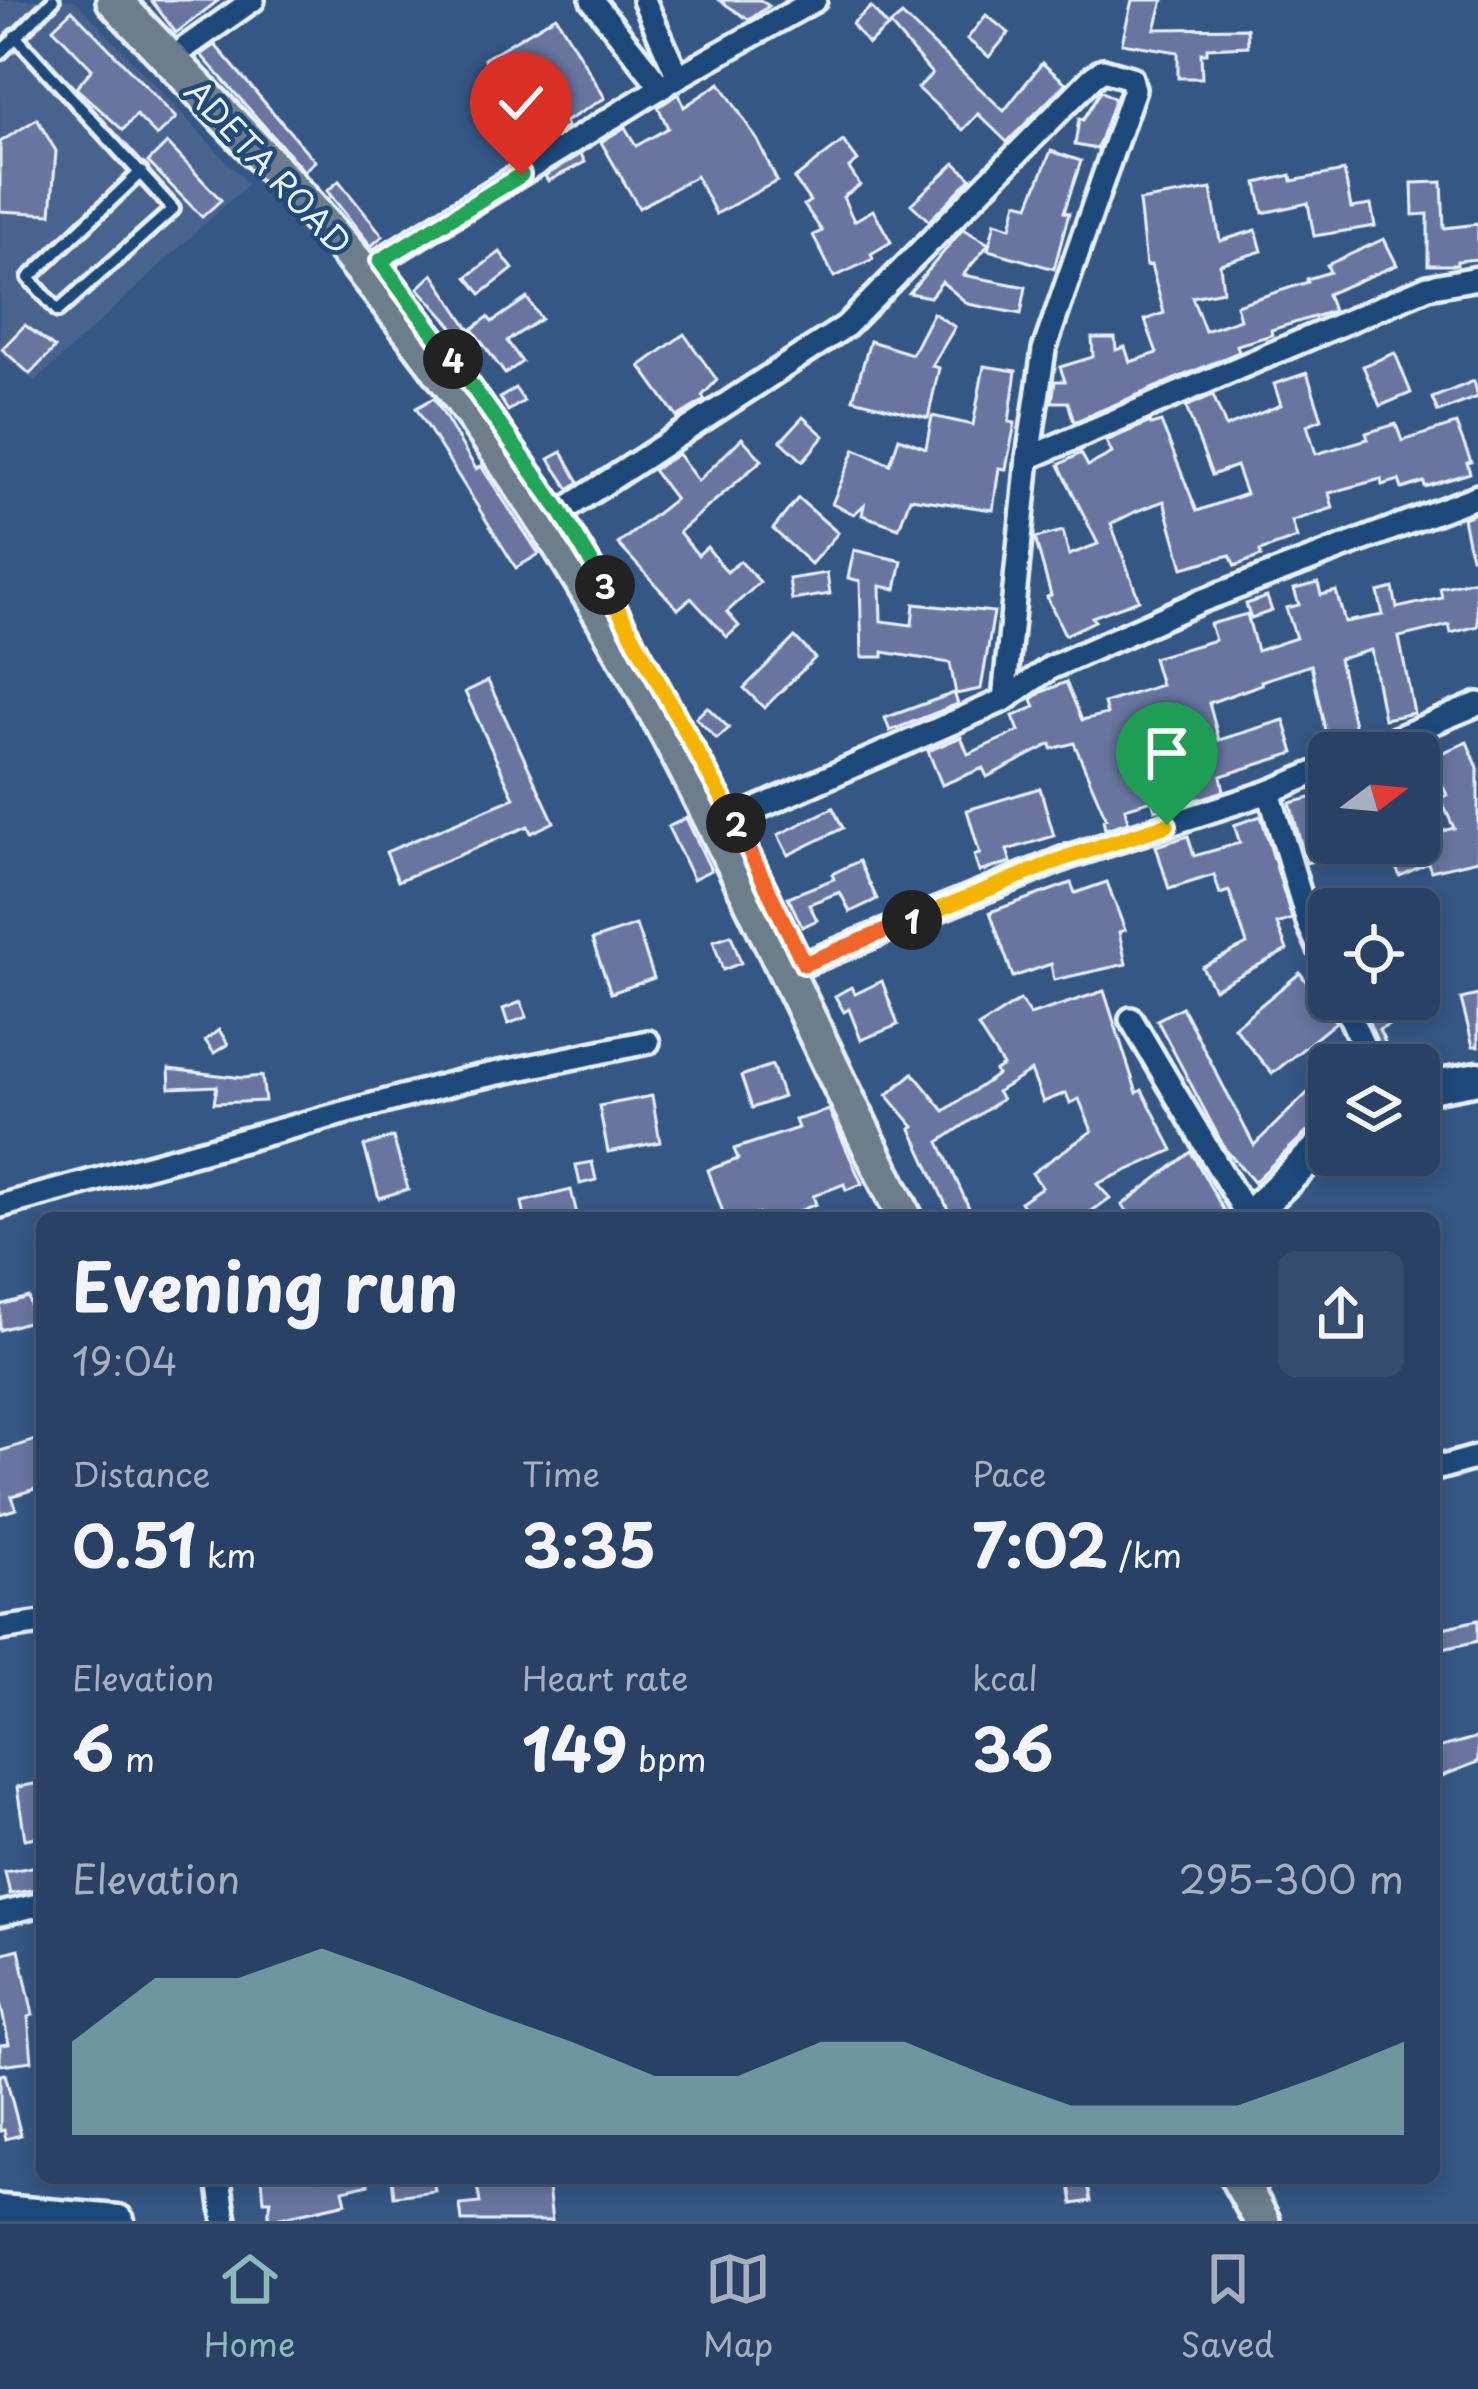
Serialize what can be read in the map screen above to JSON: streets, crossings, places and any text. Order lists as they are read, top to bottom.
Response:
{
  "streets": {
    "main road": ["ADETA ROAD"]
  },
  "north": "right",
  "page": {
    "pins": [
      "4",
      "3",
      "2",
      "1"
    ],
    "heading": ["Evening run", "19:04"],
    "stats": [
      ["Distance", "0.51 km"],
      ["Time", "3:35"],
      ["Pace", "7:02 /km"],
      ["Elevation", "6 m"],
      ["Heart rate", "149 bpm"],
      ["kcal", "36"]
    ],
    "chart": ["Elevation", "295–300 m"],
    "tabs": ["Home", "Map", "Saved"]
  }
}
